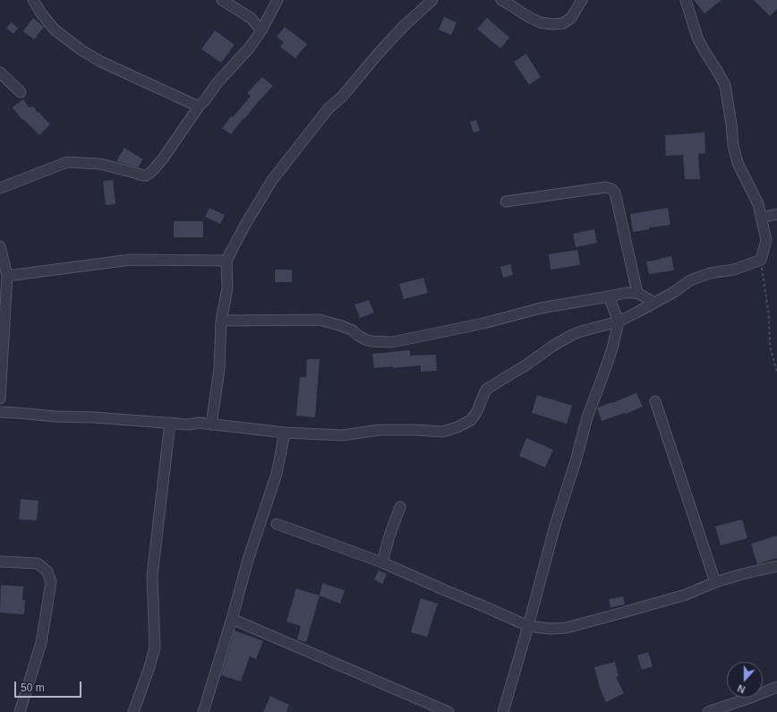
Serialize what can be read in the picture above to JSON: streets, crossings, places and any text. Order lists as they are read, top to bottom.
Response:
{
  "scale_bar": "50 m",
  "north": "bottom"
}
